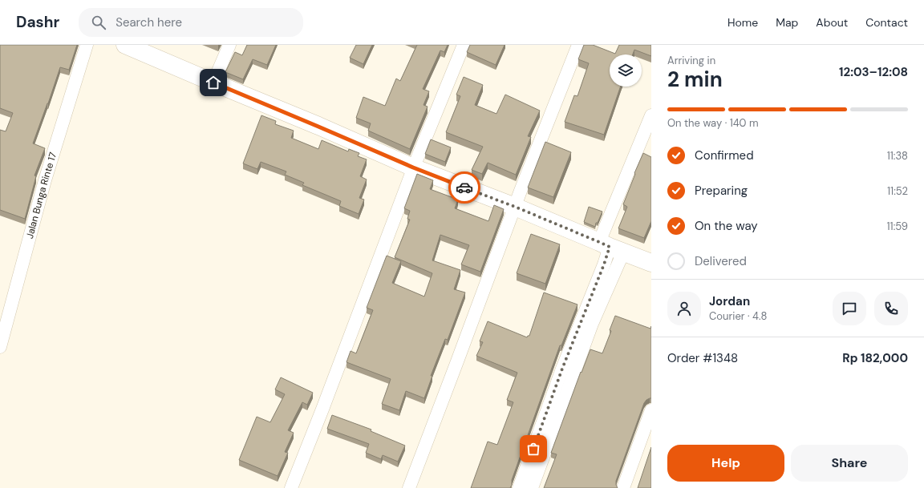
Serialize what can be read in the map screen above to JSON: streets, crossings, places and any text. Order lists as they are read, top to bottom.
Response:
{
  "streets": {
    "street": ["Jalan Bunga Rinte 17"]
  },
  "page": {
    "header": "Dashr",
    "search": "Search here",
    "nav": [
      "Home",
      "Map",
      "About",
      "Contact"
    ],
    "heading": ["2 min", "Arriving in", "12:03–12:08"],
    "panel": [
      "Jordan",
      "Courier · 4.8",
      "Order #1348",
      "Rp 182,000"
    ],
    "bar": "On the way · 140 m",
    "list": [
      ["Confirmed", "11:38"],
      ["Preparing", "11:52"],
      ["On the way", "11:59"],
      "Delivered"
    ],
    "buttons": ["Help", "Share"]
  }
}
